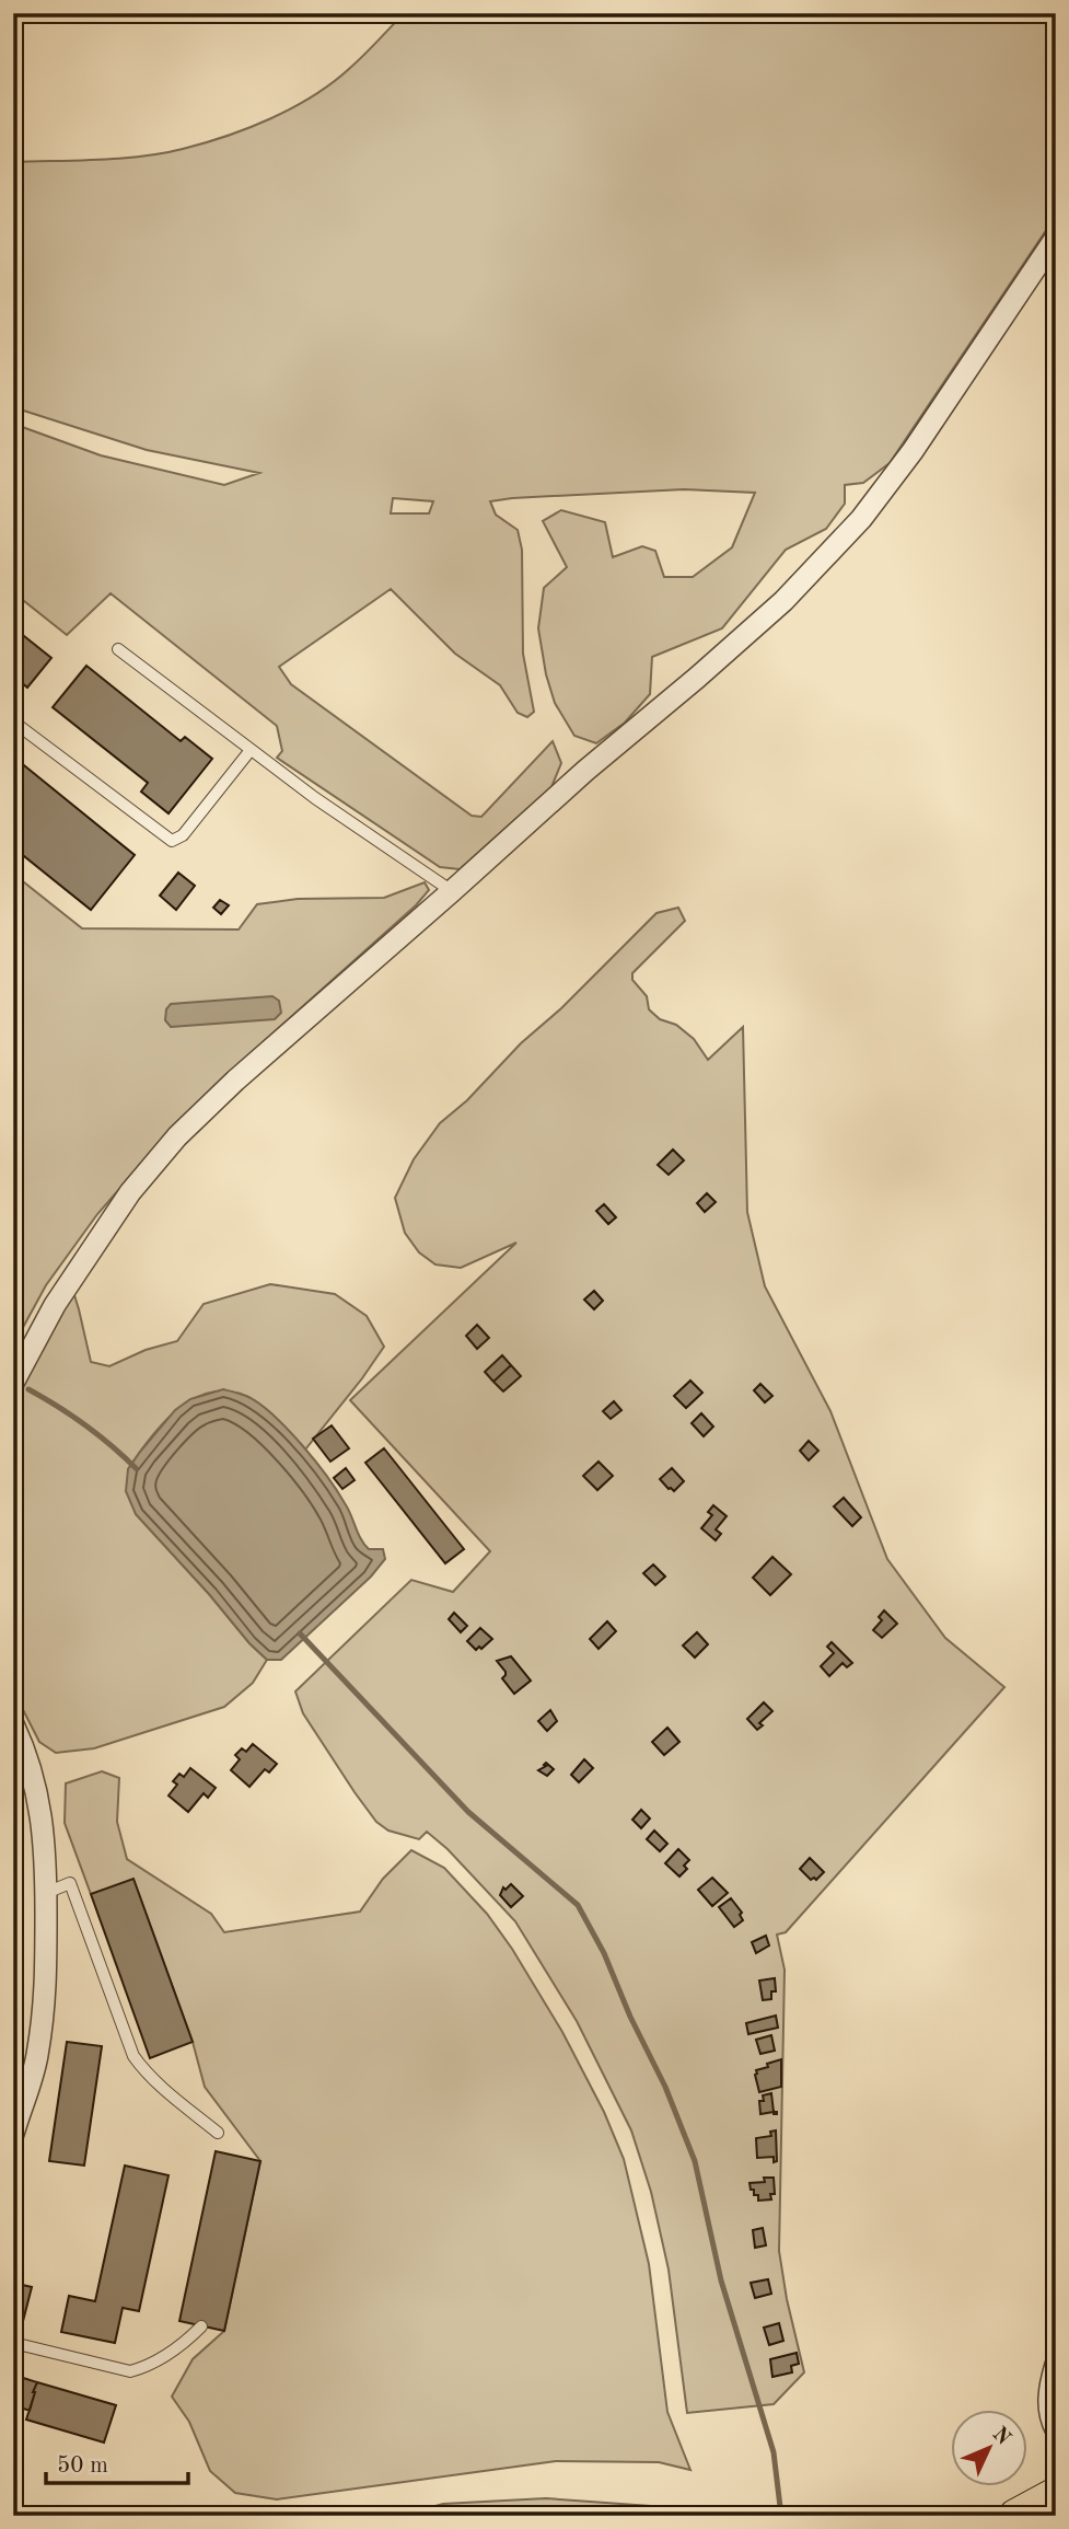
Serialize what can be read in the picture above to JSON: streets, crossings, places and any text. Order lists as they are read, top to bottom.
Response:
{
  "scale_bar": "50 m",
  "north": "top right"
}
